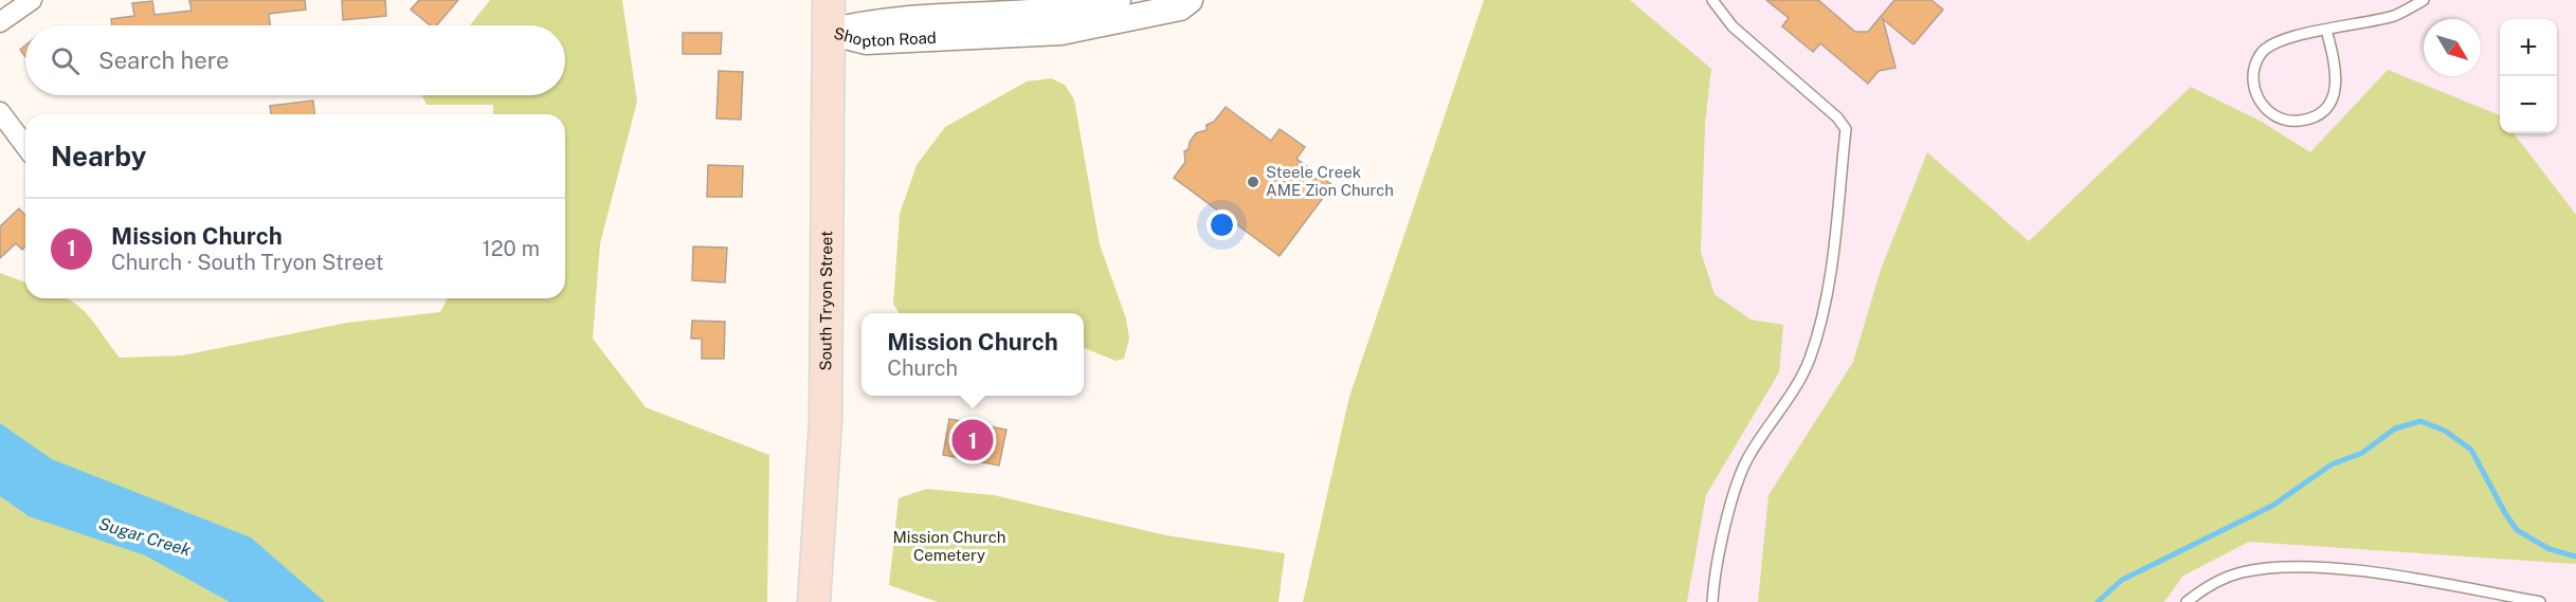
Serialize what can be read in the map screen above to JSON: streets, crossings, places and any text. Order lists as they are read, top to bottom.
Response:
{
  "streets": {
    "main road": ["South Tryon Street"],
    "street": ["Shopton Road"]
  },
  "crossings": [
    ["Shopton Road", "South Tryon Street"]
  ],
  "water": ["Sugar Creek"],
  "parks": ["Mission Church Cemetery"],
  "places": ["Steele Creek AME Zion Church"],
  "north": "bottom right",
  "page": {
    "map_buttons": ["+", "−"],
    "search": "Search here",
    "heading": "Nearby",
    "list": [
      {
        "mark": "1",
        "name": "Mission Church",
        "note": "Church · South Tryon Street",
        "value": "120 m"
      }
    ],
    "popup": ["Mission Church", "Church"],
    "pins": "1"
  }
}
